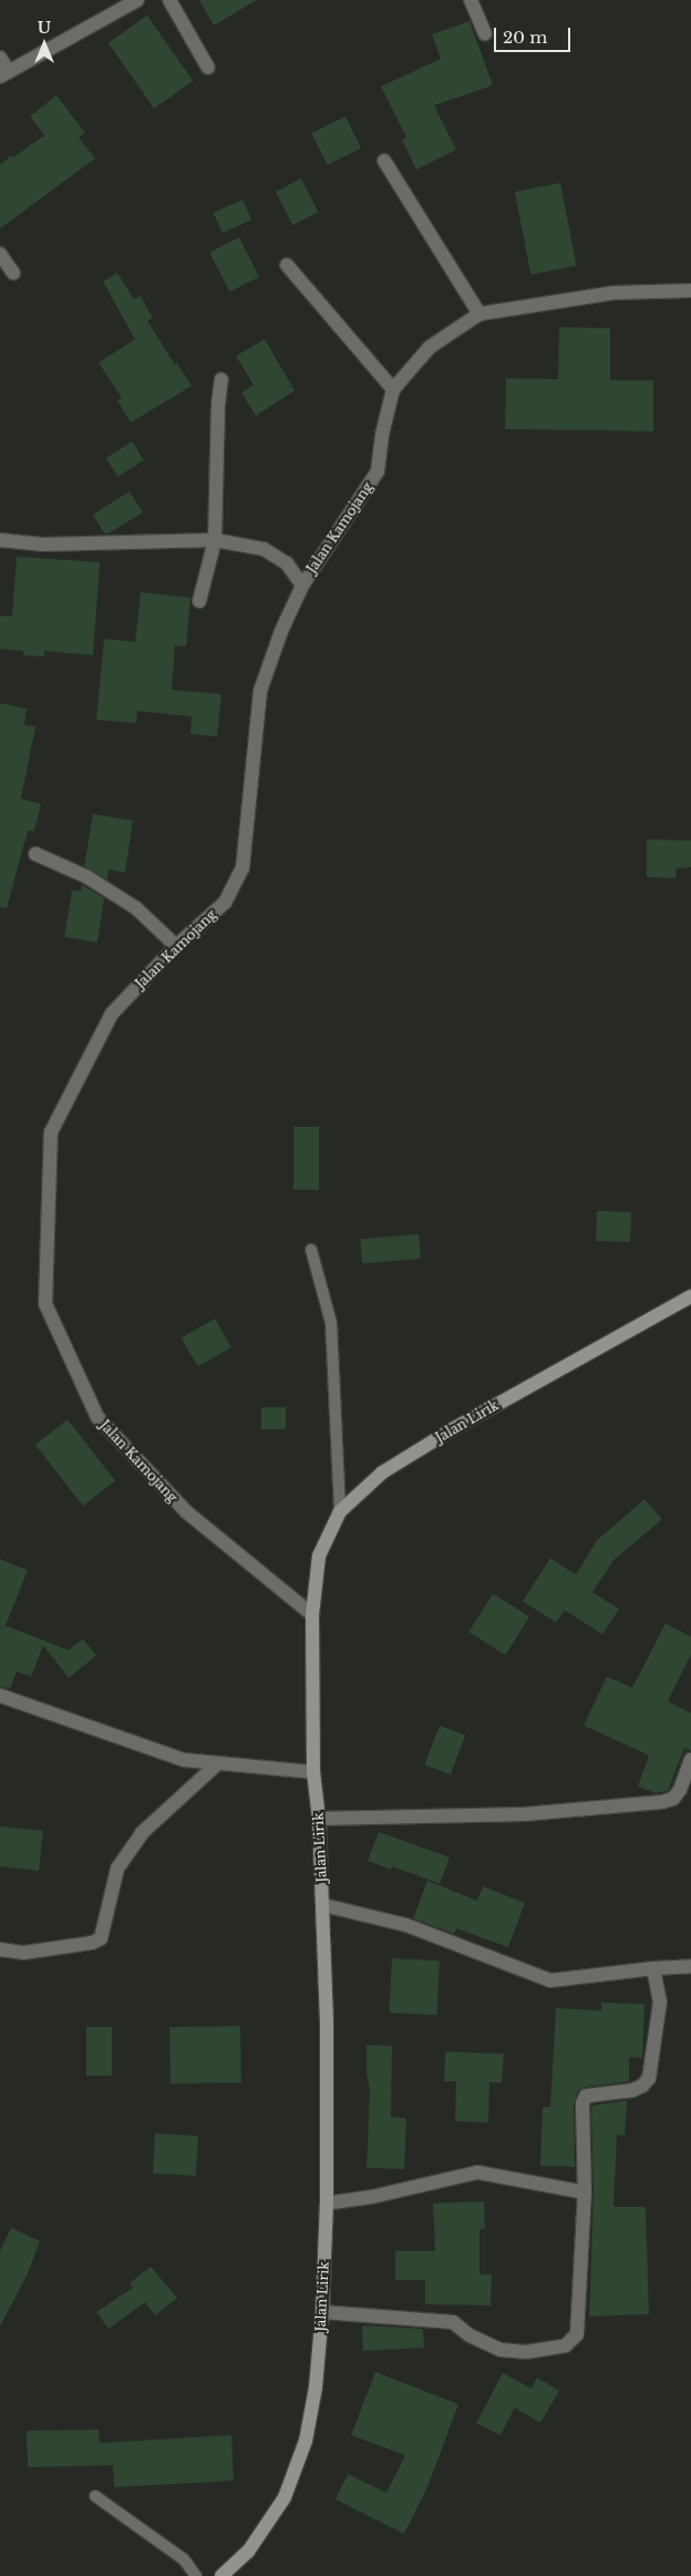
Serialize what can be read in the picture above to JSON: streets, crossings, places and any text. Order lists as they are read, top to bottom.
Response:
{
  "streets": {
    "main road": ["Jalan Lirik"],
    "street": ["Jalan Kamojang"]
  },
  "crossings": [
    ["Jalan Kamojang", "Jalan Lirik"]
  ],
  "scale_bar": "20 m",
  "north": "top"
}
